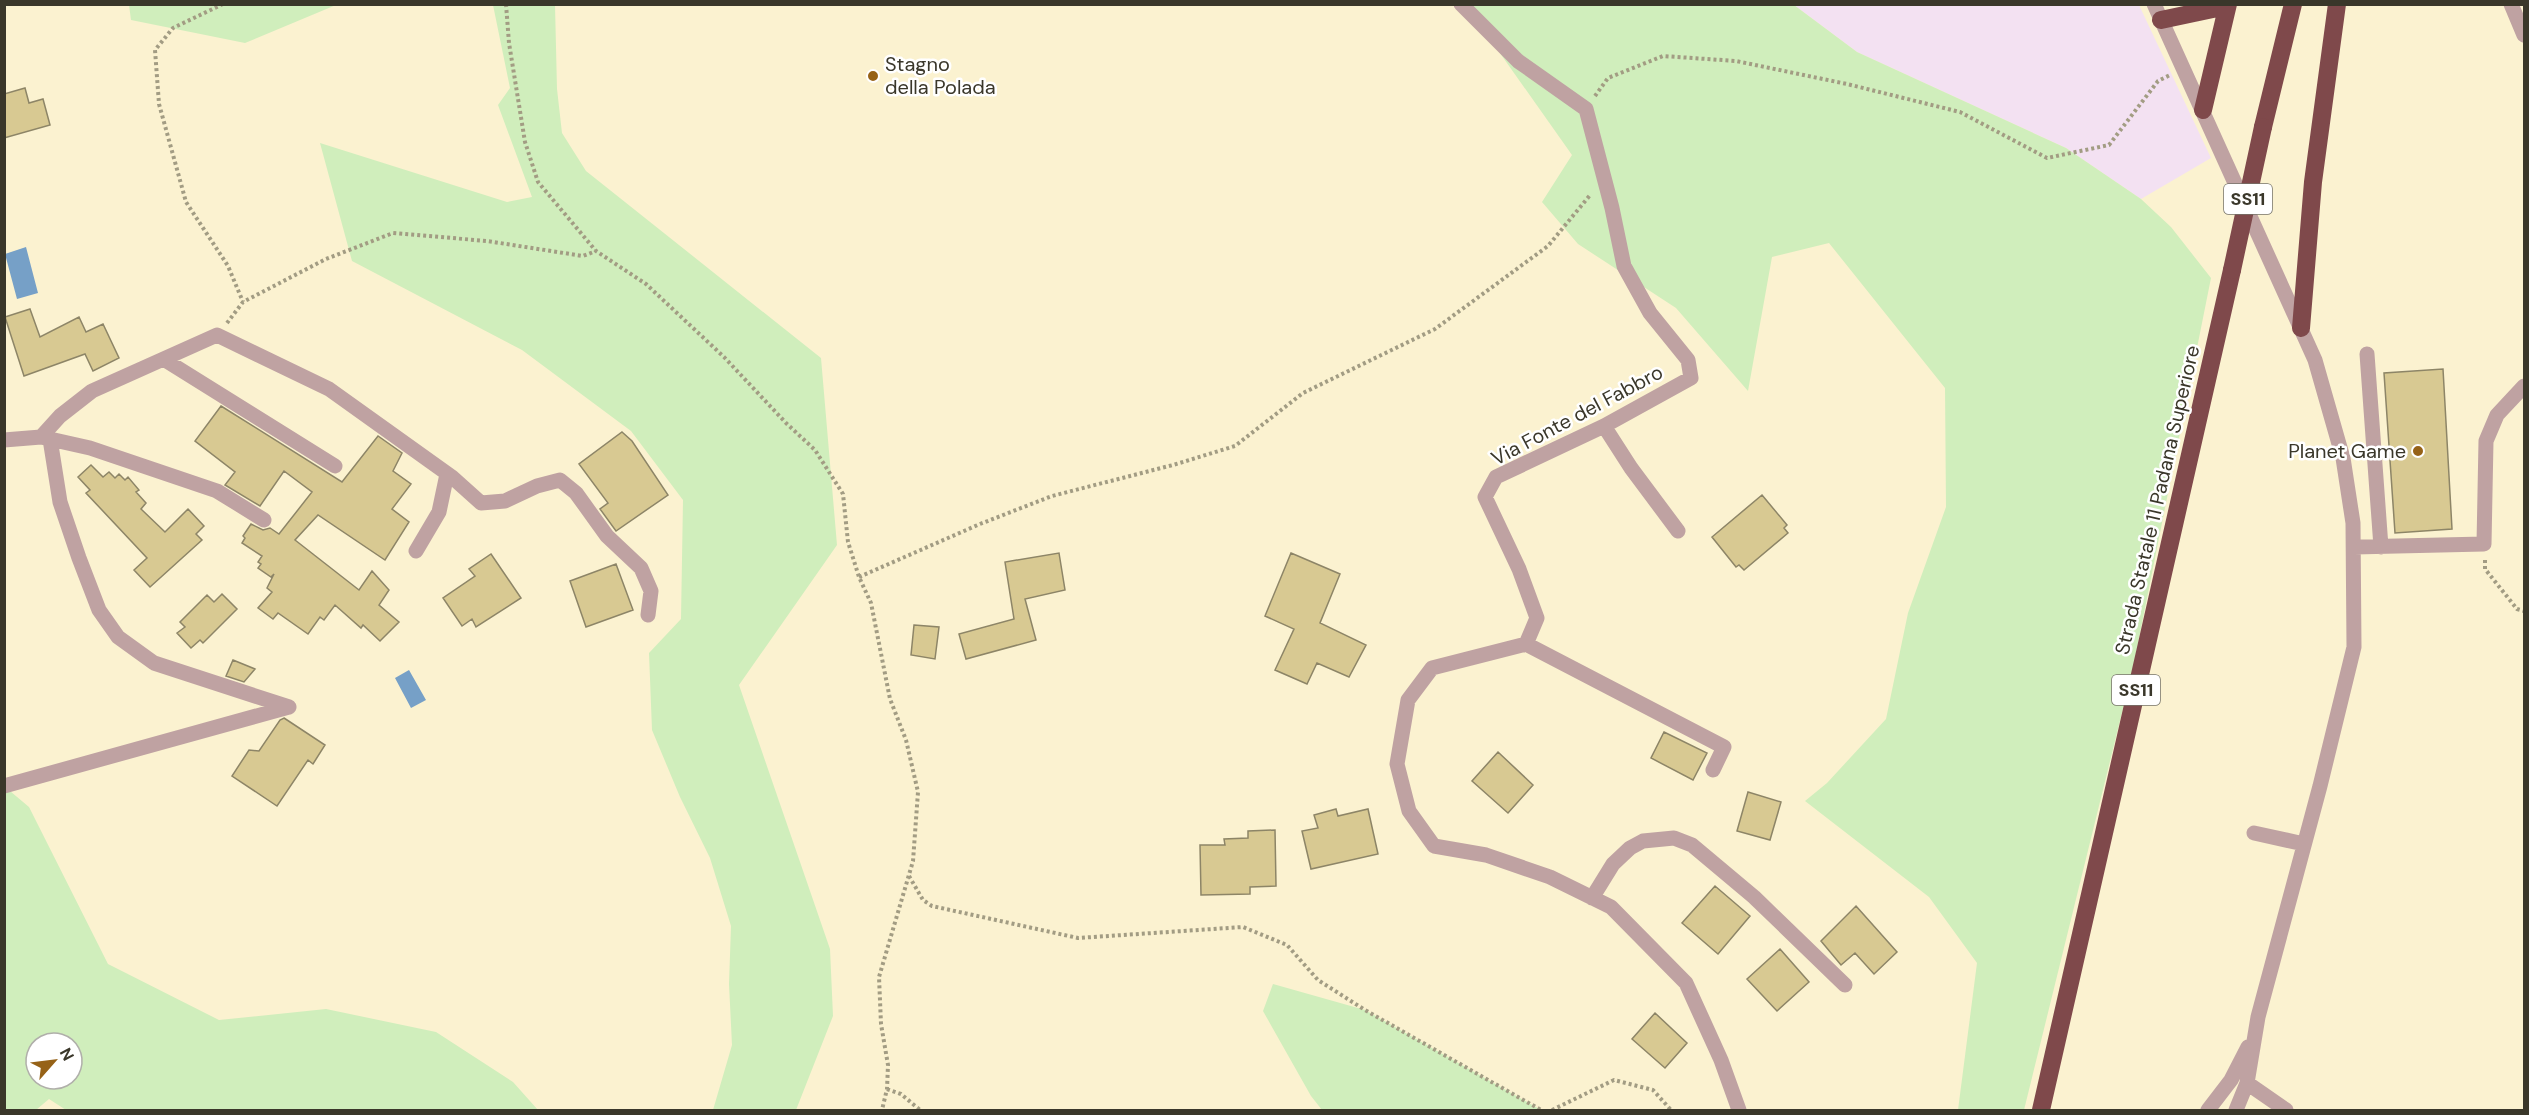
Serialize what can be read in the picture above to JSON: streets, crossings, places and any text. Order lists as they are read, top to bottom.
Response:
{
  "streets": {
    "highway": ["SS11", "Strada Statale 11 Padana Superiore"],
    "street": ["Via Fonte del Fabbro"]
  },
  "places": ["Stagno della Polada", "Planet Game"],
  "north": "top right"
}
